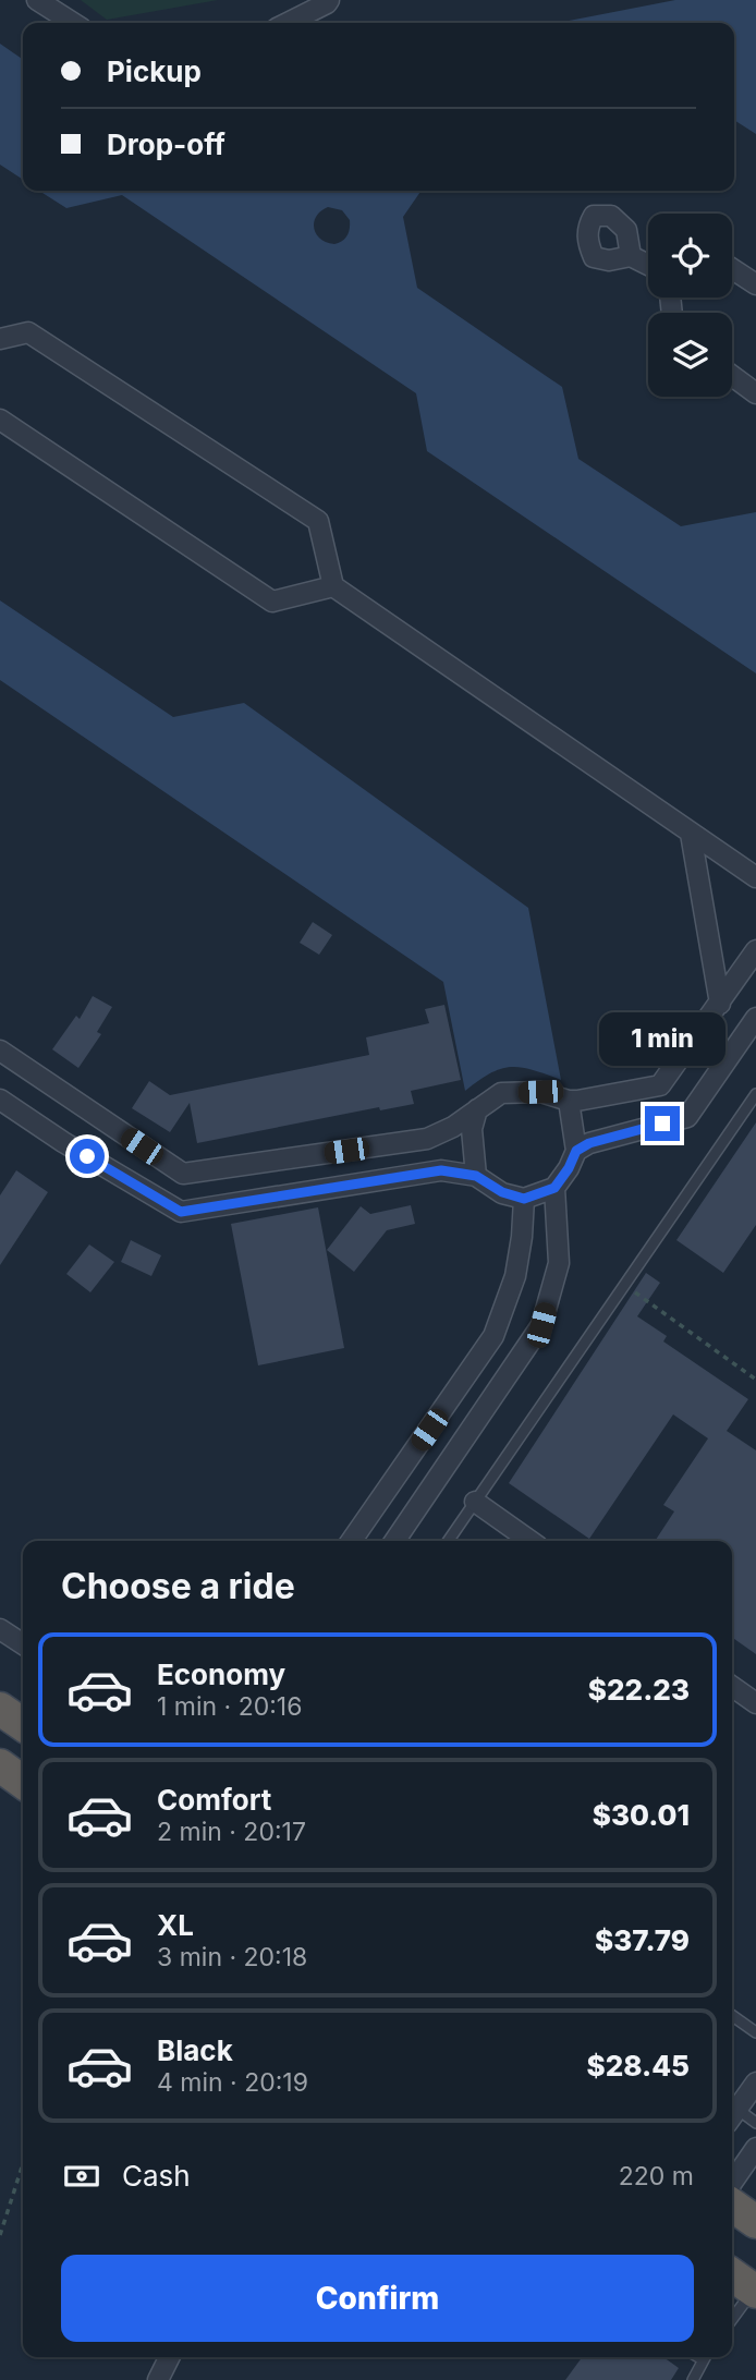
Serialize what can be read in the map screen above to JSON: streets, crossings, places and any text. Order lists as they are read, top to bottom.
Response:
{
  "page": {
    "banner": ["Pickup", "Drop-off"],
    "bubble": "1 min",
    "heading": "Choose a ride",
    "list": [
      {
        "name": "Economy",
        "note": "1 min · 20:16",
        "value": "$22.23"
      },
      {
        "name": "Comfort",
        "note": "2 min · 20:17",
        "value": "$30.01"
      },
      {
        "name": "XL",
        "note": "3 min · 20:18",
        "value": "$37.79"
      },
      {
        "name": "Black",
        "note": "4 min · 20:19",
        "value": "$28.45"
      }
    ],
    "pay": ["Cash", "220 m"],
    "buttons": "Confirm"
  }
}
